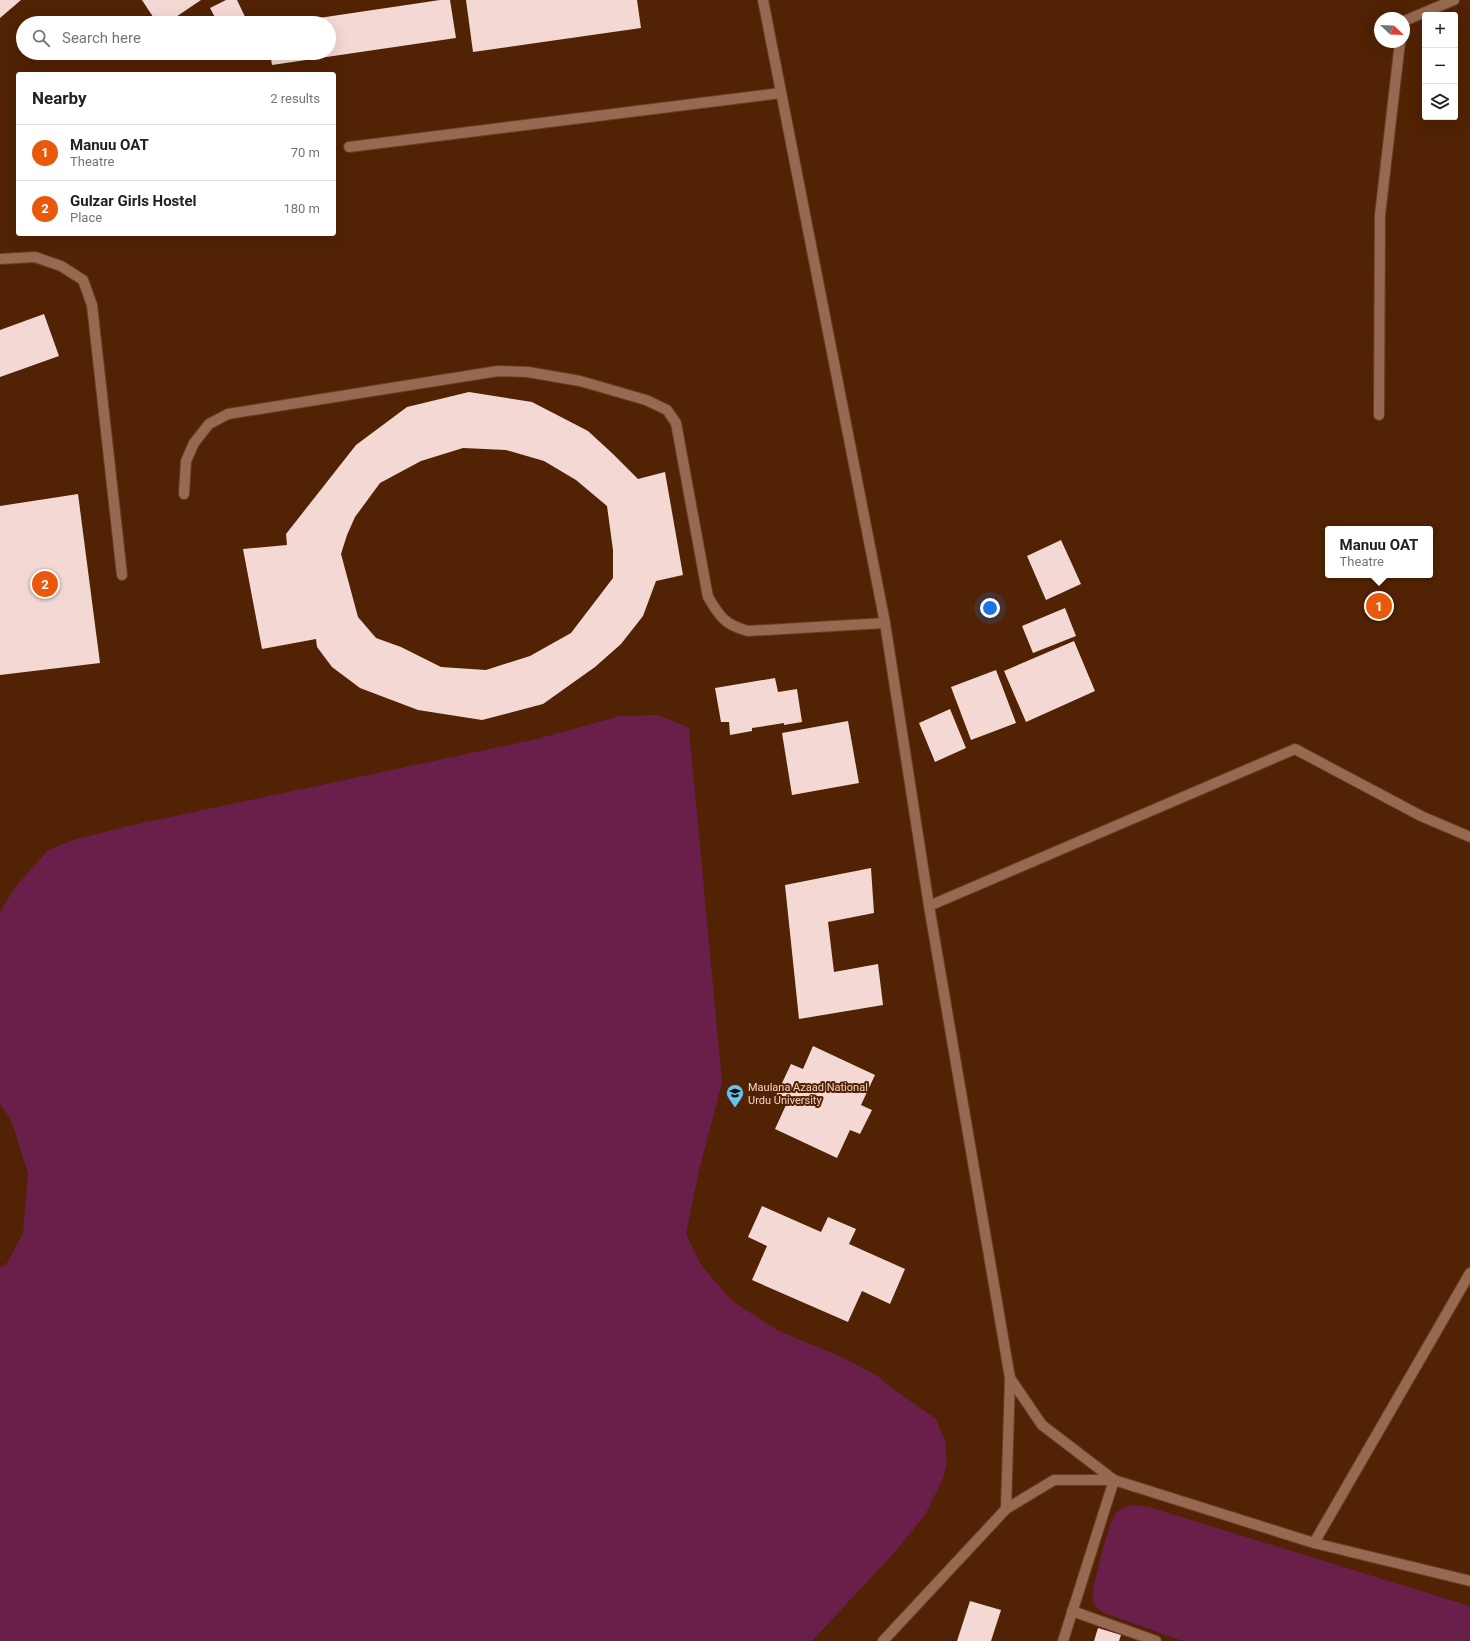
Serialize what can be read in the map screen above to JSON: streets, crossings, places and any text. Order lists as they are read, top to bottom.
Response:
{
  "places": {
    "school or university": ["Maulana Azaad National Urdu University"]
  },
  "north": "bottom right",
  "page": {
    "map_buttons": ["+", "−"],
    "search": "Search here",
    "heading": ["Nearby", "2 results"],
    "list": [
      {
        "mark": "1",
        "name": "Manuu OAT",
        "note": "Theatre",
        "value": "70 m"
      },
      {
        "mark": "2",
        "name": "Gulzar Girls Hostel",
        "note": "Place",
        "value": "180 m"
      }
    ],
    "popup": ["Manuu OAT", "Theatre"],
    "pins": ["2", "1"]
  }
}
